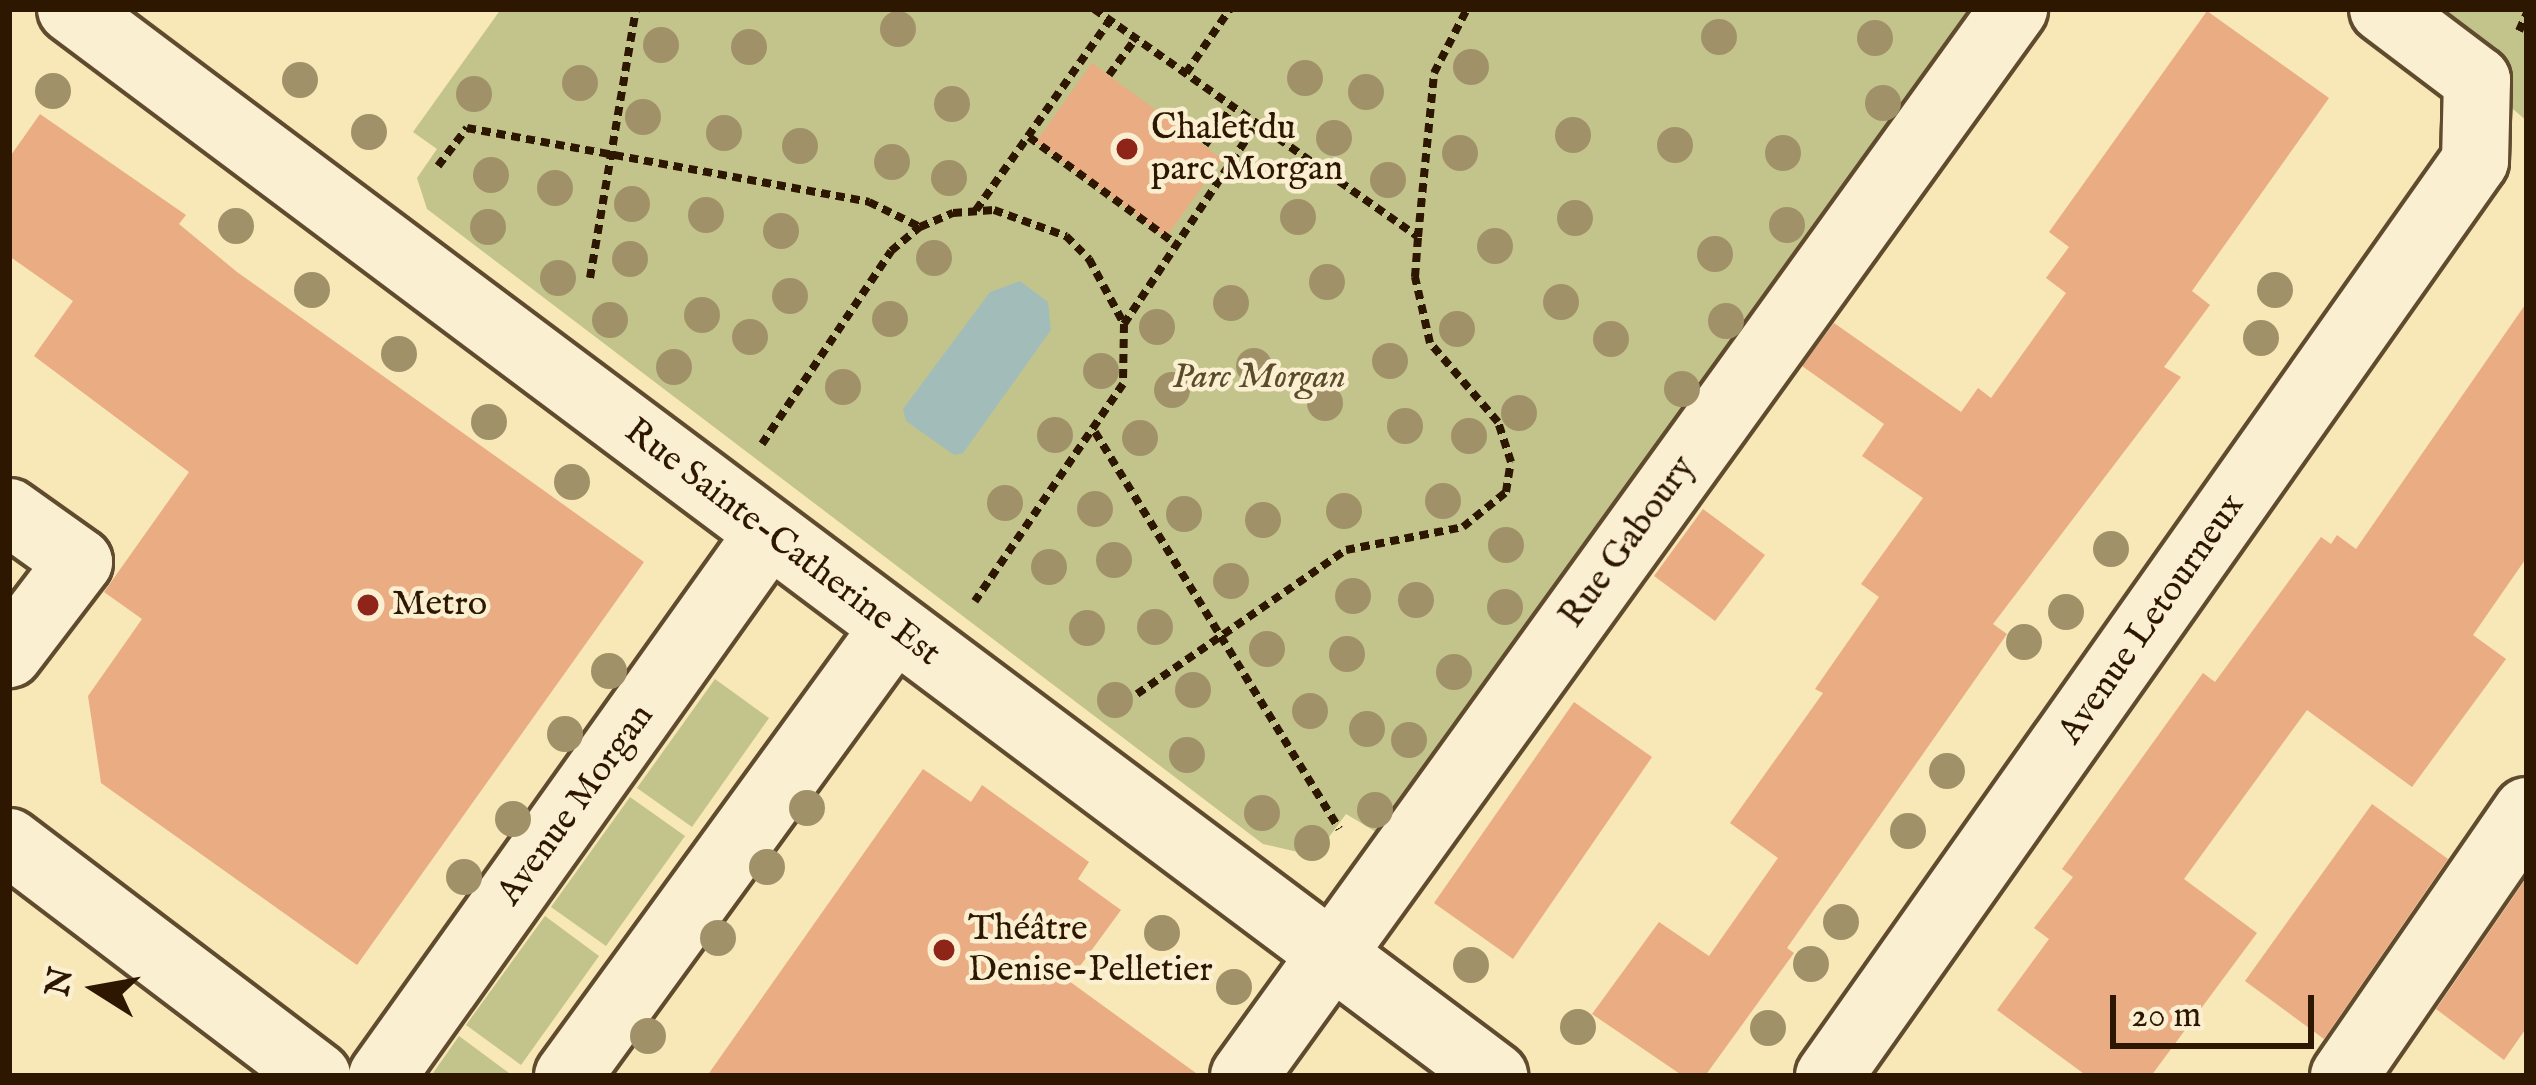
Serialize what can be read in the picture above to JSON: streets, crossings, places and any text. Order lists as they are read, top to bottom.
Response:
{
  "streets": {
    "street": [
      "Rue Gaboury",
      "Rue Sainte-Catherine Est",
      "Avenue Letourneux",
      "Avenue Morgan"
    ]
  },
  "crossings": [
    ["Rue Gaboury", "Rue Sainte-Catherine Est"],
    ["Rue Sainte-Catherine Est", "Avenue Morgan"]
  ],
  "parks": ["Parc Morgan"],
  "places": ["Chalet du parc Morgan", "Metro", "Théâtre Denise-Pelletier"],
  "scale_bar": "20 m",
  "north": "left"
}
